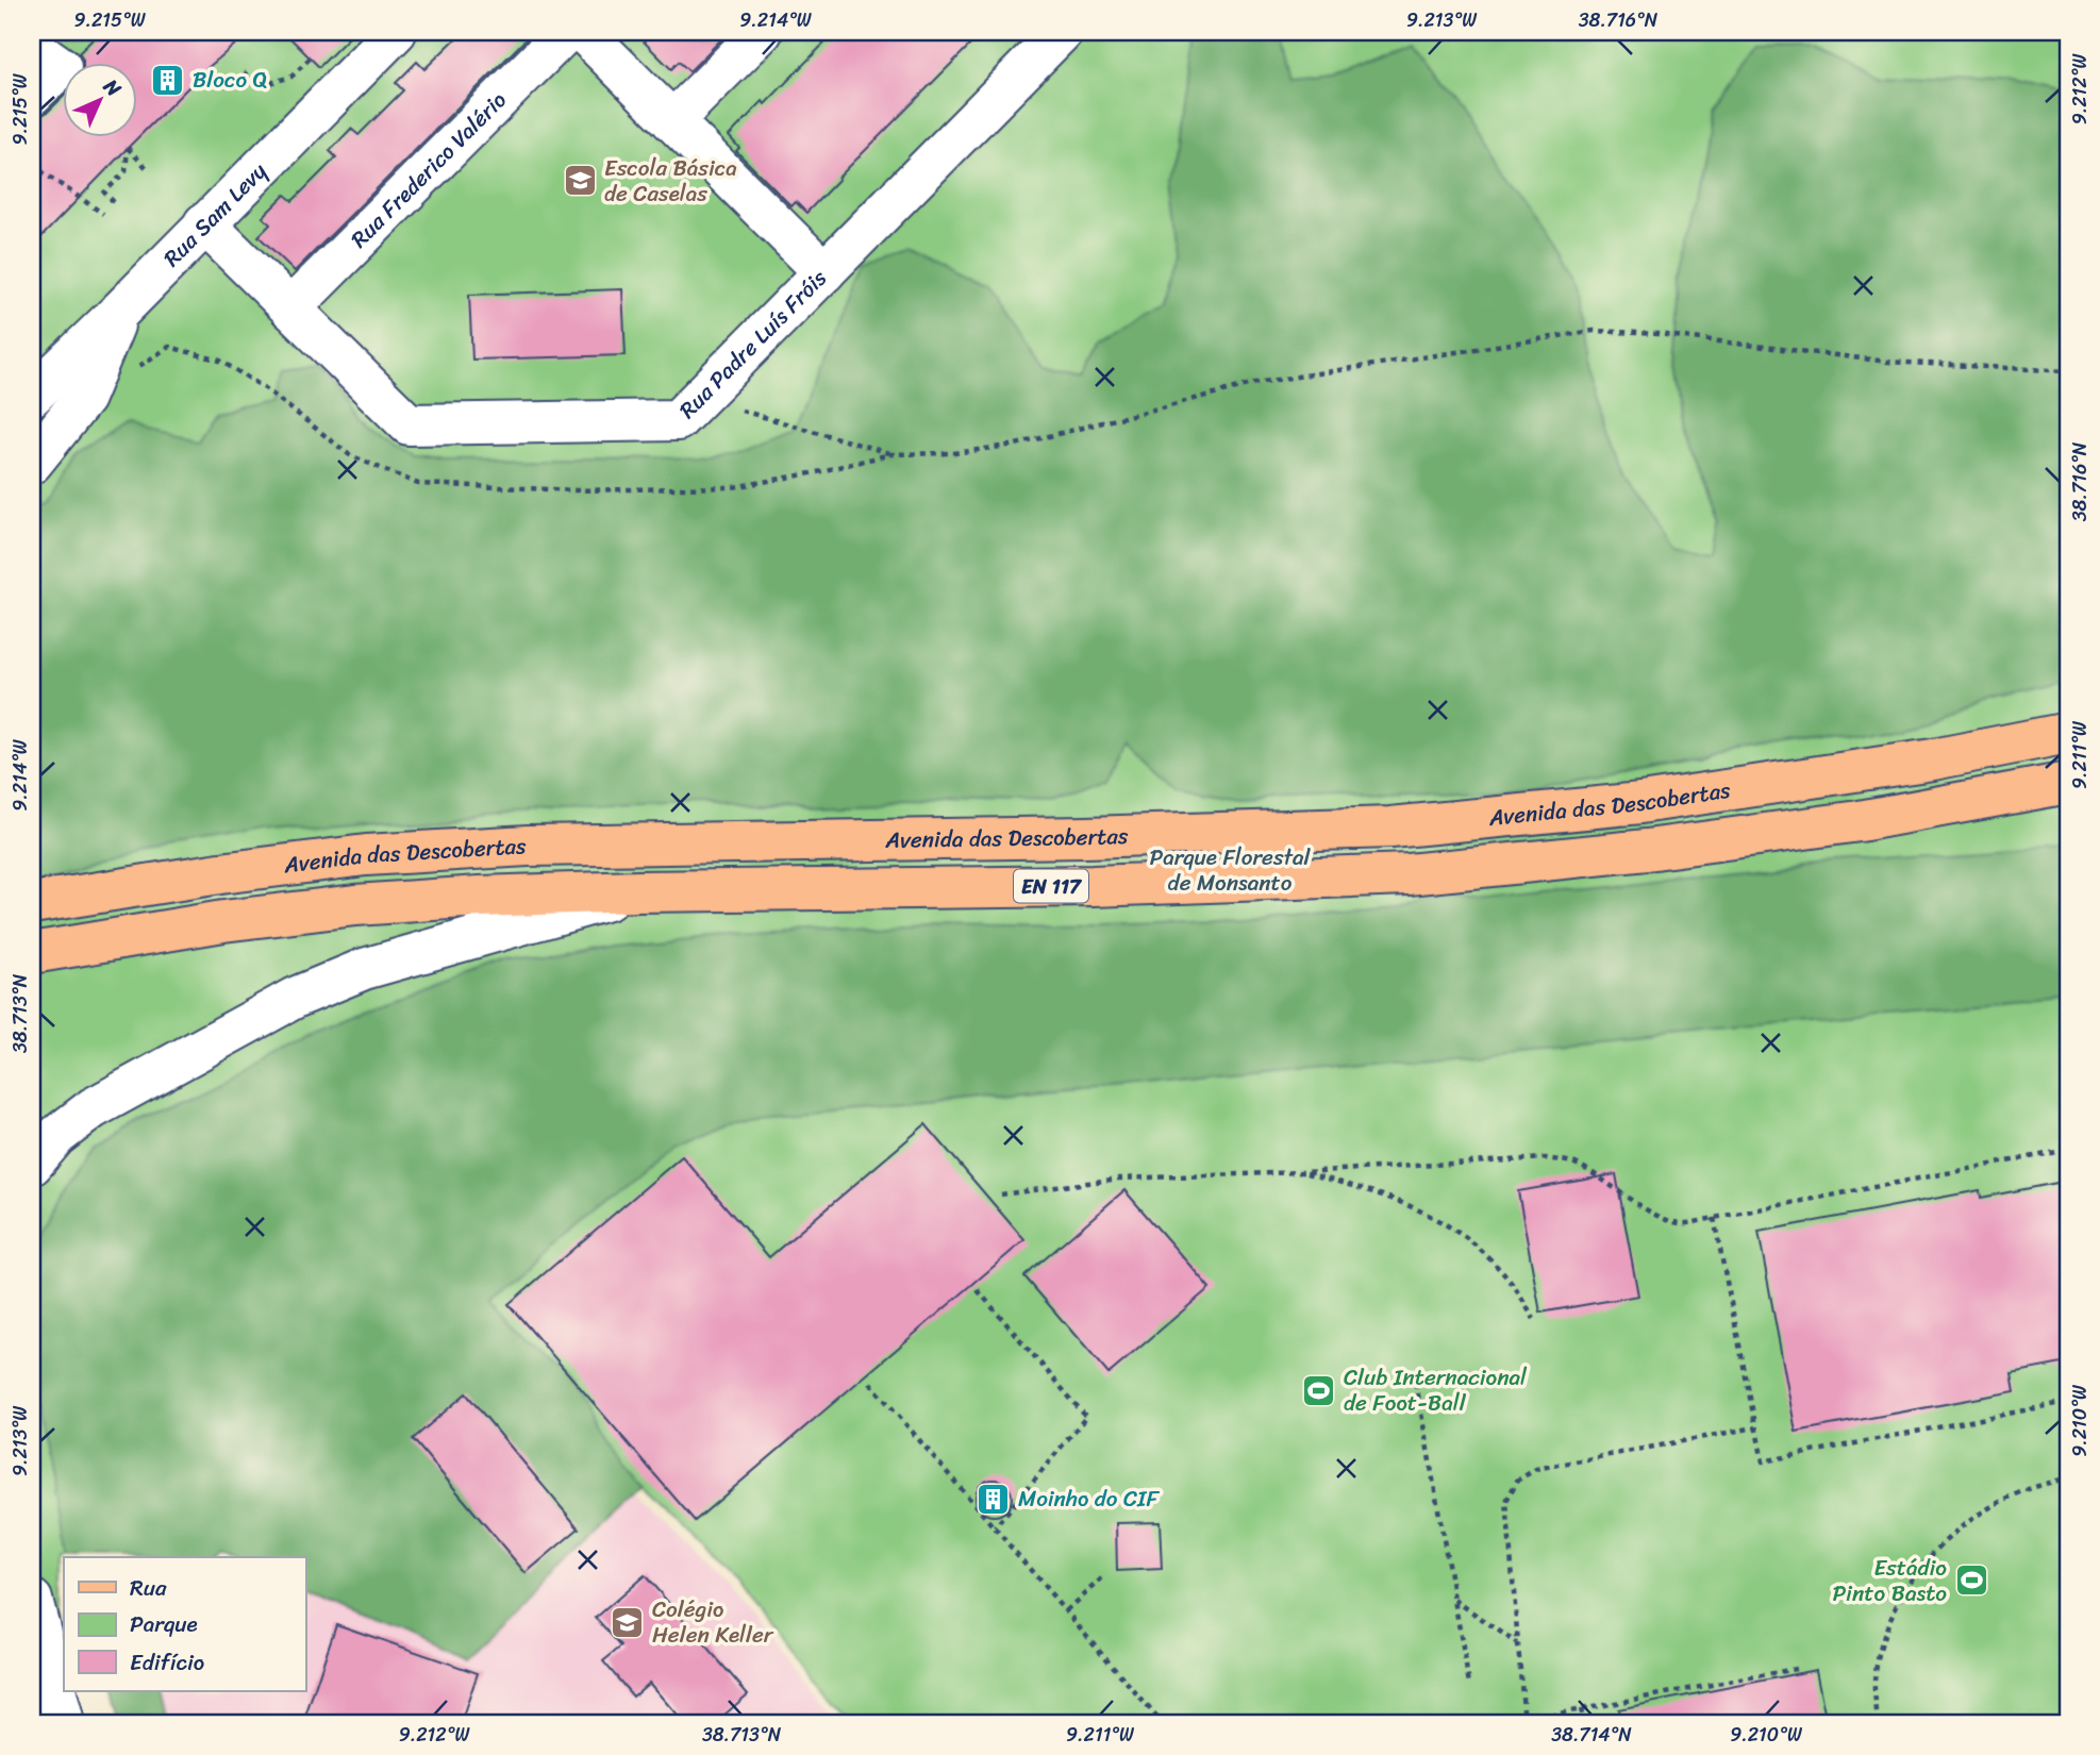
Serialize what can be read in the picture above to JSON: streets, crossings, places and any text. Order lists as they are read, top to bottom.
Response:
{
  "streets": {
    "main road": ["Avenida das Descobertas", "EN 117"],
    "street": ["Rua Frederico Valério", "Rua Sam Levy", "Rua Padre Luís Fróis"]
  },
  "crossings": [
    ["Rua Frederico Valério", "Rua Padre Luís Fróis"],
    ["Rua Sam Levy", "Rua Padre Luís Fróis"]
  ],
  "parks": ["Parque Florestal de Monsanto"],
  "places": {
    "building": ["Bloco Q", "Moinho do CIF"],
    "school or university": ["Escola Básica de Caselas", "Colégio Helen Keller"],
    "sports": ["Club Internacional de Foot-Ball", "Estádio Pinto Basto"]
  },
  "legend": ["Rua", "Parque", "Edifício"],
  "north": "top right",
  "coordinates": [
    "9.215°W",
    "9.214°W",
    "9.213°W",
    "38.716°N",
    "9.212°W",
    "9.211°W",
    "38.713°N",
    "9.210°W",
    "38.714°N"
  ]
}
